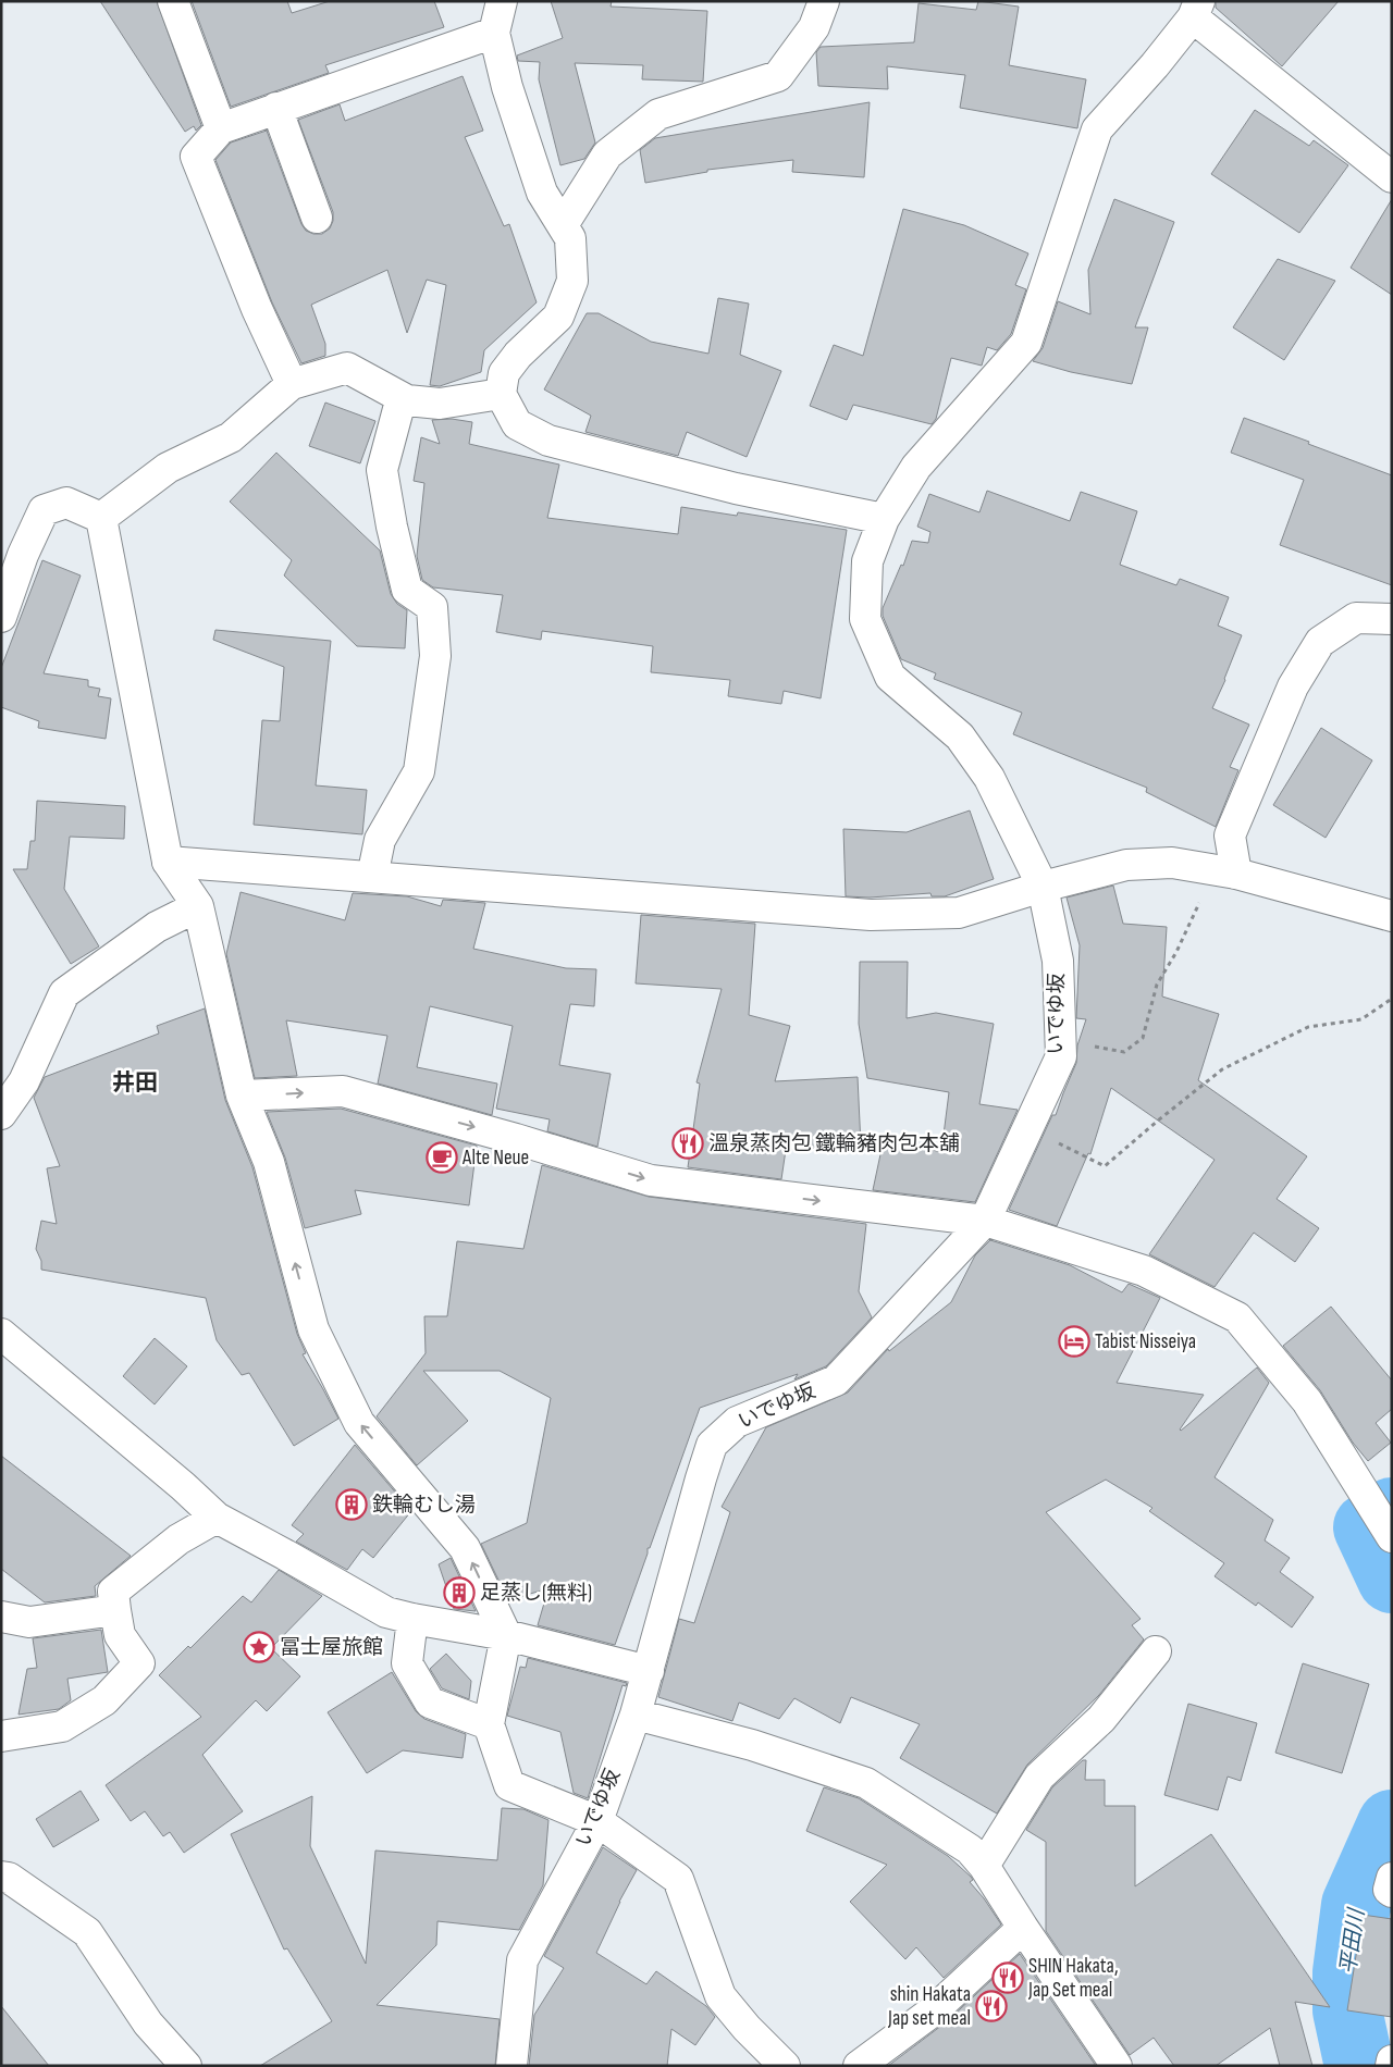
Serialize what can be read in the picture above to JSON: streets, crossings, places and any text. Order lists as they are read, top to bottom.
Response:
{
  "streets": {
    "street": ["いでゆ坂"]
  },
  "districts": ["井田"],
  "water": ["平田川"],
  "places": {
    "restaurant": ["溫泉蒸肉包 鐵輪豬肉包本舖", "SHIN Hakata, Jap Set meal", "shin Hakata Jap set meal"],
    "cafe": ["Alte Neue"],
    "hotel": ["Tabist Nisseiya"],
    "building": ["鉄輪むし湯", "足蒸し(無料)"],
    "place": ["冨士屋旅館"]
  }
}
